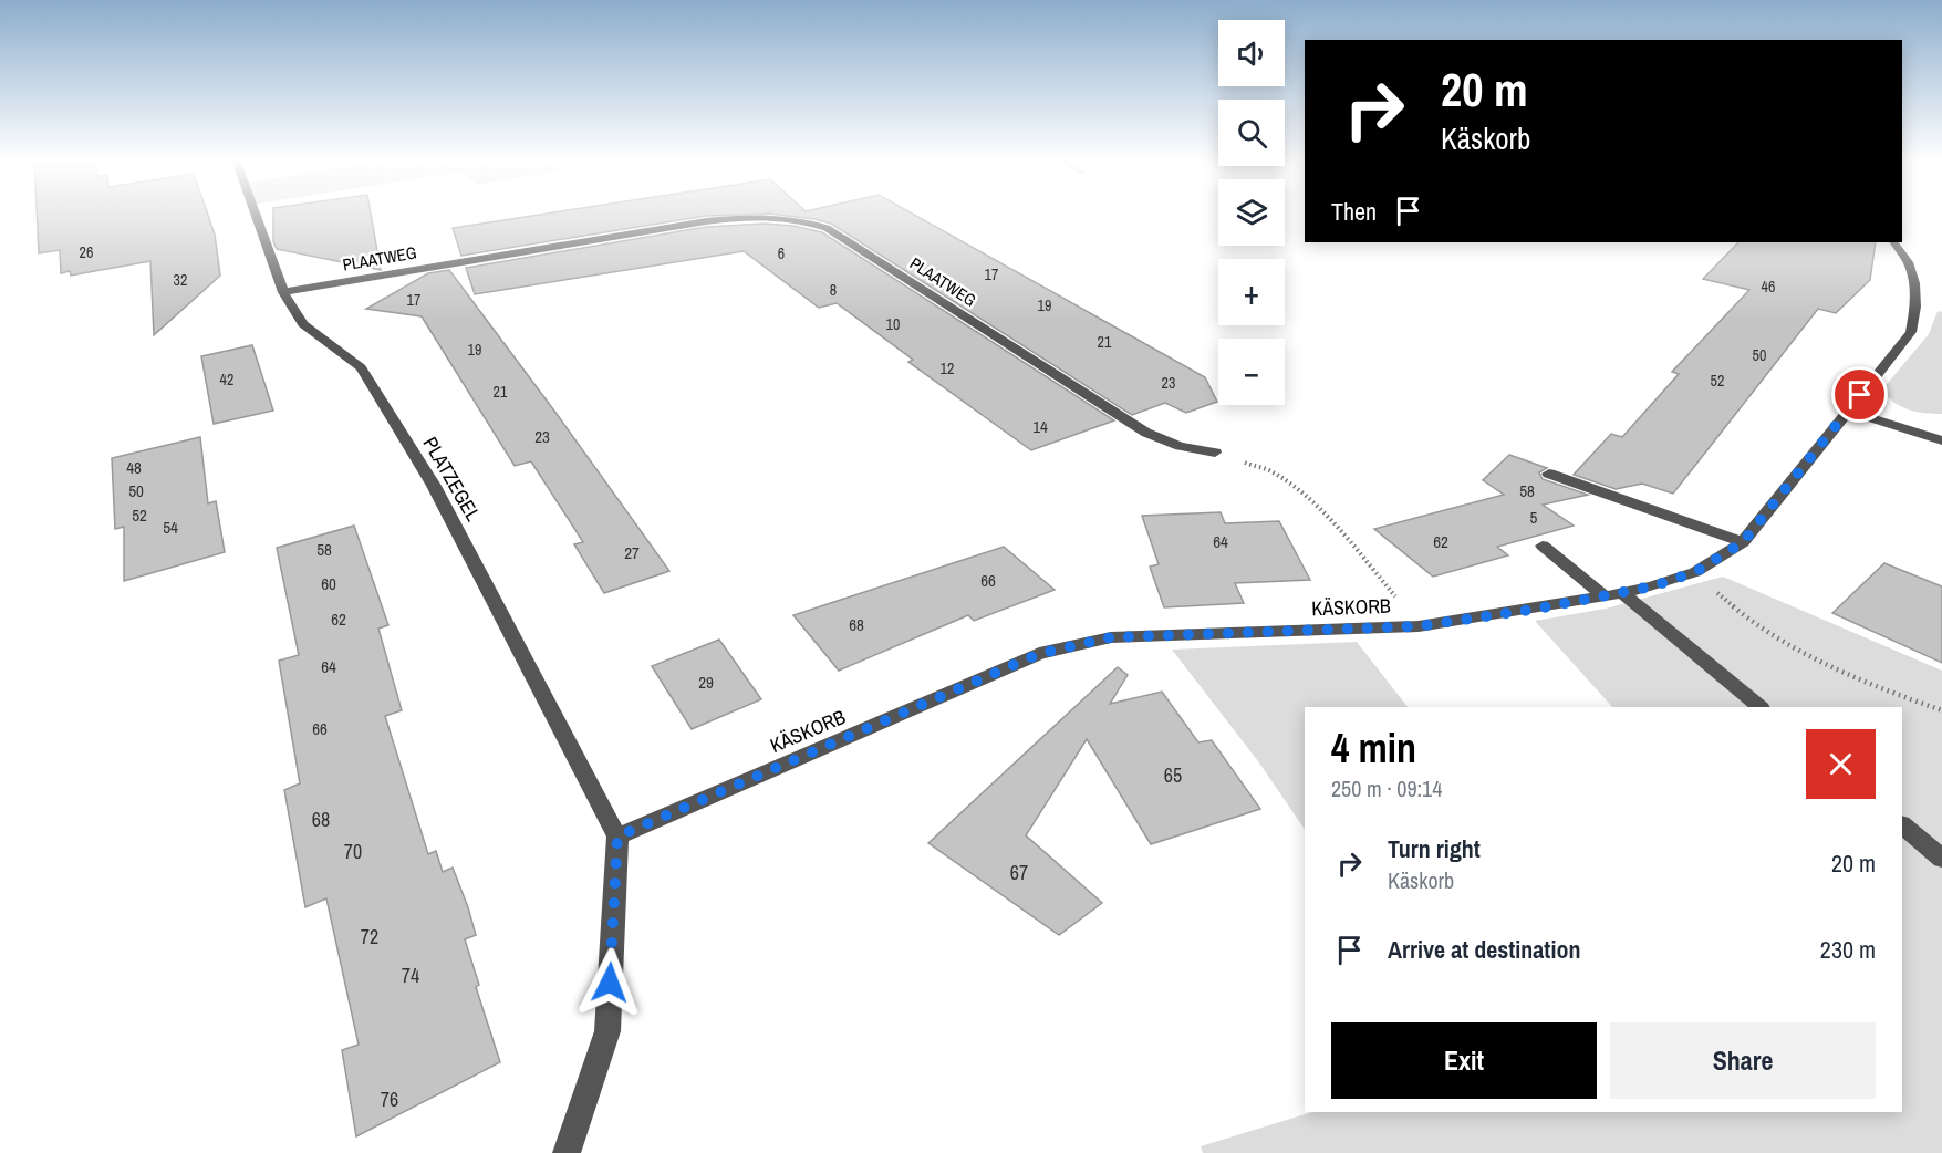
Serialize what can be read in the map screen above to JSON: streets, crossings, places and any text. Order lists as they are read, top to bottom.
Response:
{
  "streets": {
    "street": ["PLAATWEG", "PLATZEGEL", "KÄSKORB"]
  },
  "crossings": [
    ["PLAATWEG", "PLATZEGEL"],
    ["PLATZEGEL", "KÄSKORB"]
  ],
  "house_numbers": [
    "26",
    "6",
    "17",
    "32",
    "46",
    "8",
    "17",
    "19",
    "10",
    "21",
    "19",
    "50",
    "12",
    "42",
    "52",
    "23",
    "21",
    "14",
    "23",
    "48",
    "50",
    "58",
    "52",
    "5",
    "54",
    "64",
    "62",
    "58",
    "27",
    "66",
    "60",
    "62",
    "68",
    "64",
    "29",
    "66",
    "65",
    "68",
    "70",
    "67",
    "72",
    "74",
    "76"
  ],
  "page": {
    "map_buttons": ["+", "−"],
    "turn": ["20 m", "Käskorb"],
    "then": "Then",
    "heading": ["4 min", "250 m · 09:14"],
    "list": [
      {
        "name": "Turn right",
        "note": "Käskorb",
        "value": "20 m"
      },
      {
        "name": "Arrive at destination",
        "value": "230 m"
      }
    ],
    "buttons": ["Exit", "Share"]
  }
}
